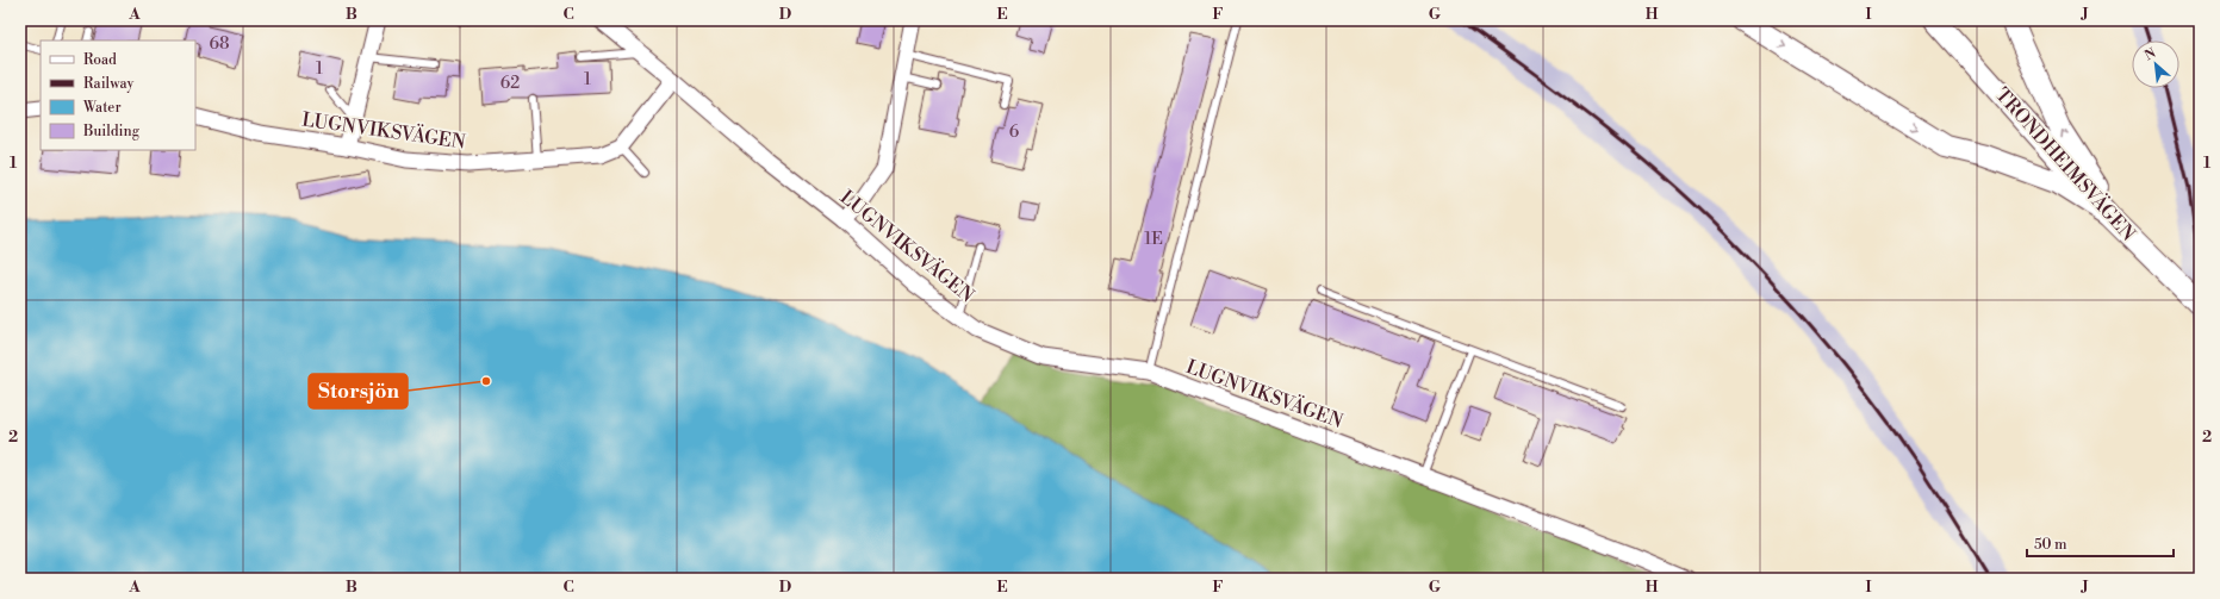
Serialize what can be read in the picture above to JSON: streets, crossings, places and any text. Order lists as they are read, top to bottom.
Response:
{
  "streets": {
    "main road": ["TRONDHEIMSVÄGEN"],
    "street": ["LUGNVIKSVÄGEN"]
  },
  "places": ["Storsjön"],
  "house_numbers": [
    "68",
    "1",
    "1",
    "62",
    "6",
    "1E"
  ],
  "legend": [
    "Road",
    "Railway",
    "Water",
    "Building"
  ],
  "scale_bar": "50 m",
  "north": "top left",
  "grid": {
    "columns": [
      "A",
      "B",
      "C",
      "D",
      "E",
      "F",
      "G",
      "H",
      "I",
      "J"
    ],
    "rows": ["1", "2"]
  }
}
